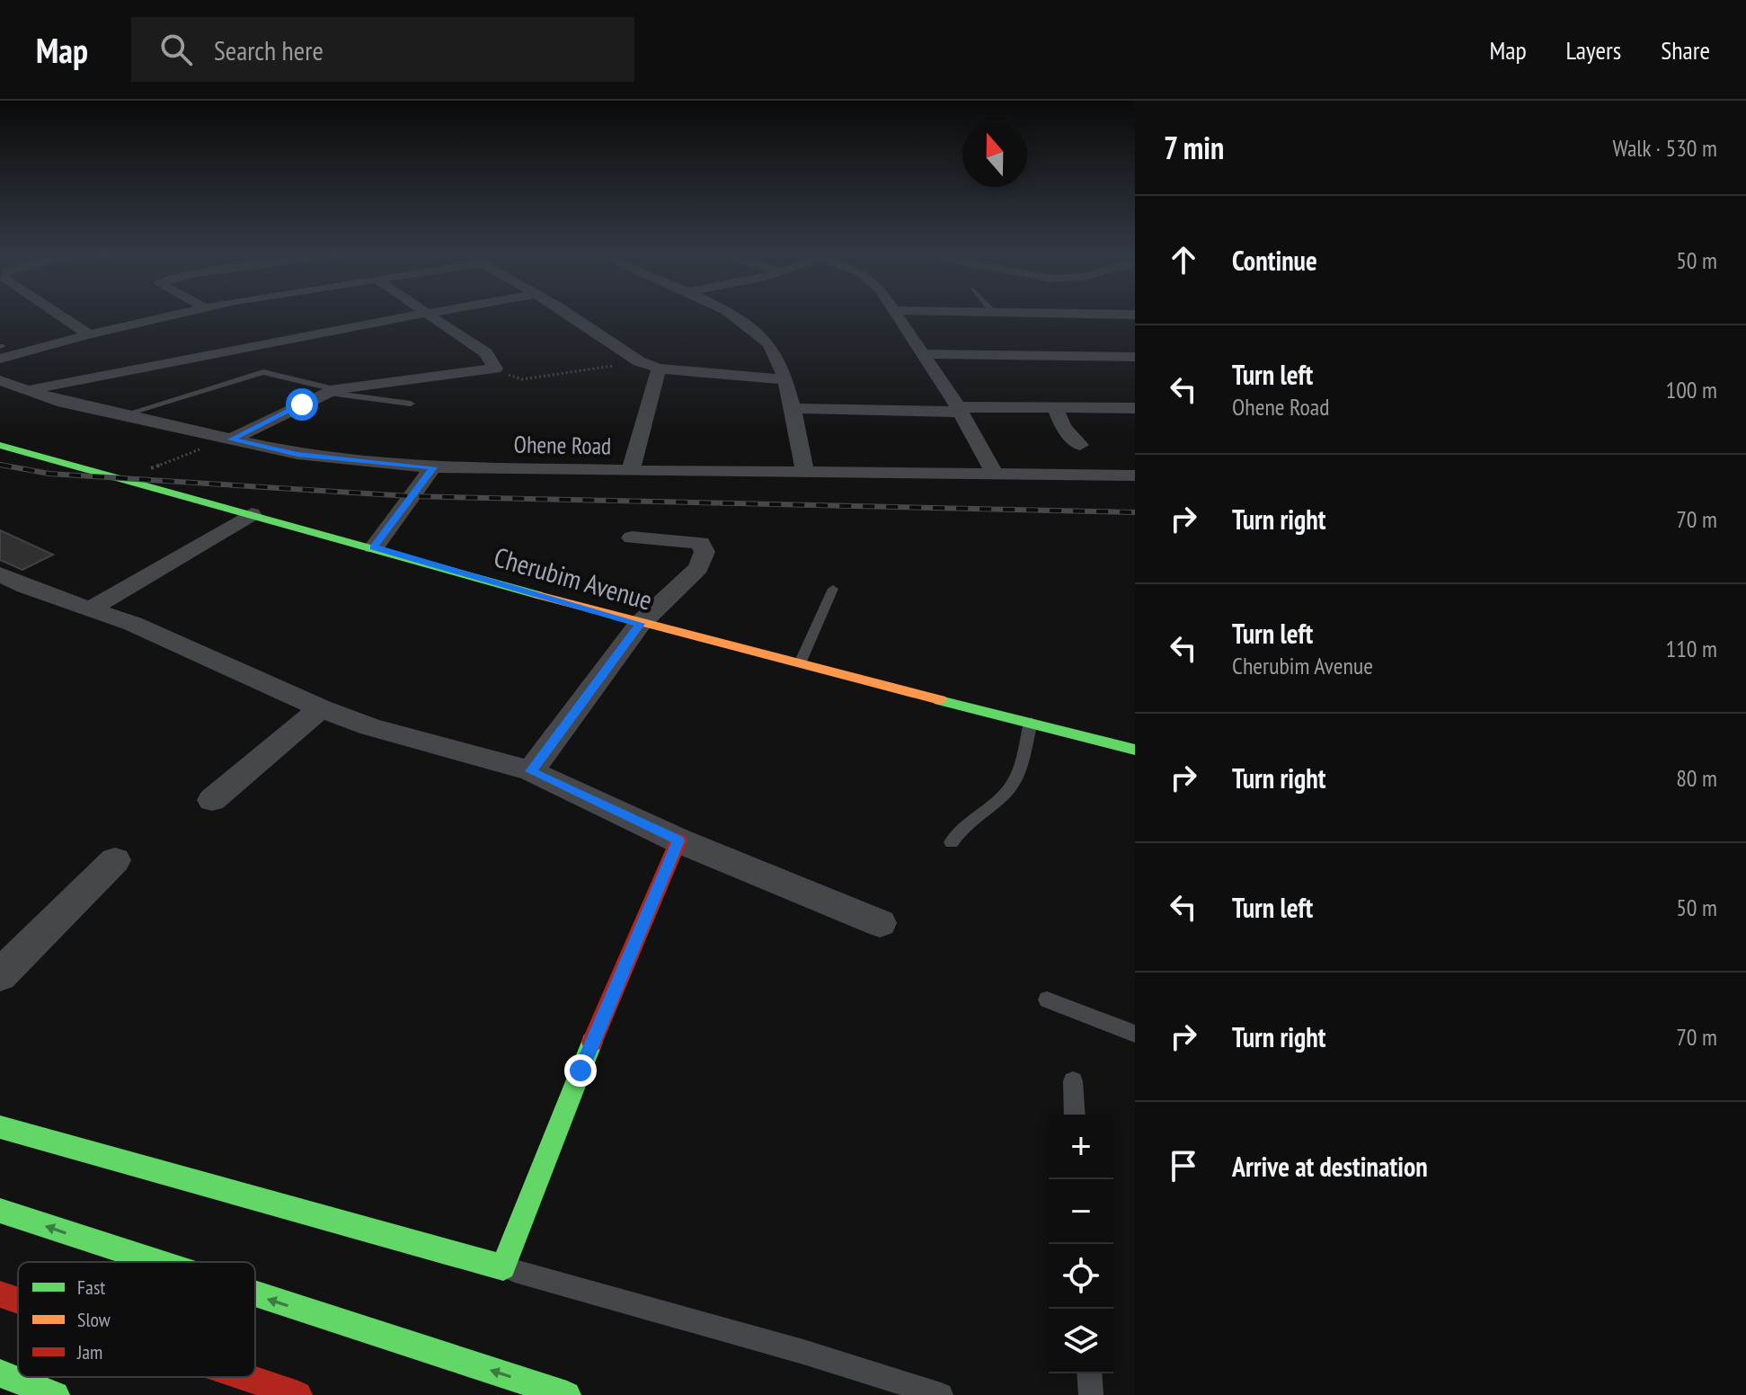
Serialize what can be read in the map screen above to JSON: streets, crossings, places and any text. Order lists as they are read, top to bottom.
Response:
{
  "streets": {
    "main road": ["Cherubim Avenue"],
    "street": ["Ohene Road"]
  },
  "legend": ["Fast", "Slow", "Jam"],
  "north": "top",
  "page": {
    "header": "Map",
    "search": "Search here",
    "nav": ["Map", "Layers", "Share"],
    "heading": ["7 min", "Walk · 530 m"],
    "list": [
      ["Continue", "50 m"],
      ["Turn left", "Ohene Road", "100 m"],
      ["Turn right", "70 m"],
      ["Turn left", "Cherubim Avenue", "110 m"],
      ["Turn right", "80 m"],
      ["Turn left", "50 m"],
      ["Turn right", "70 m"],
      "Arrive at destination"
    ],
    "map_buttons": ["+", "−"]
  }
}
